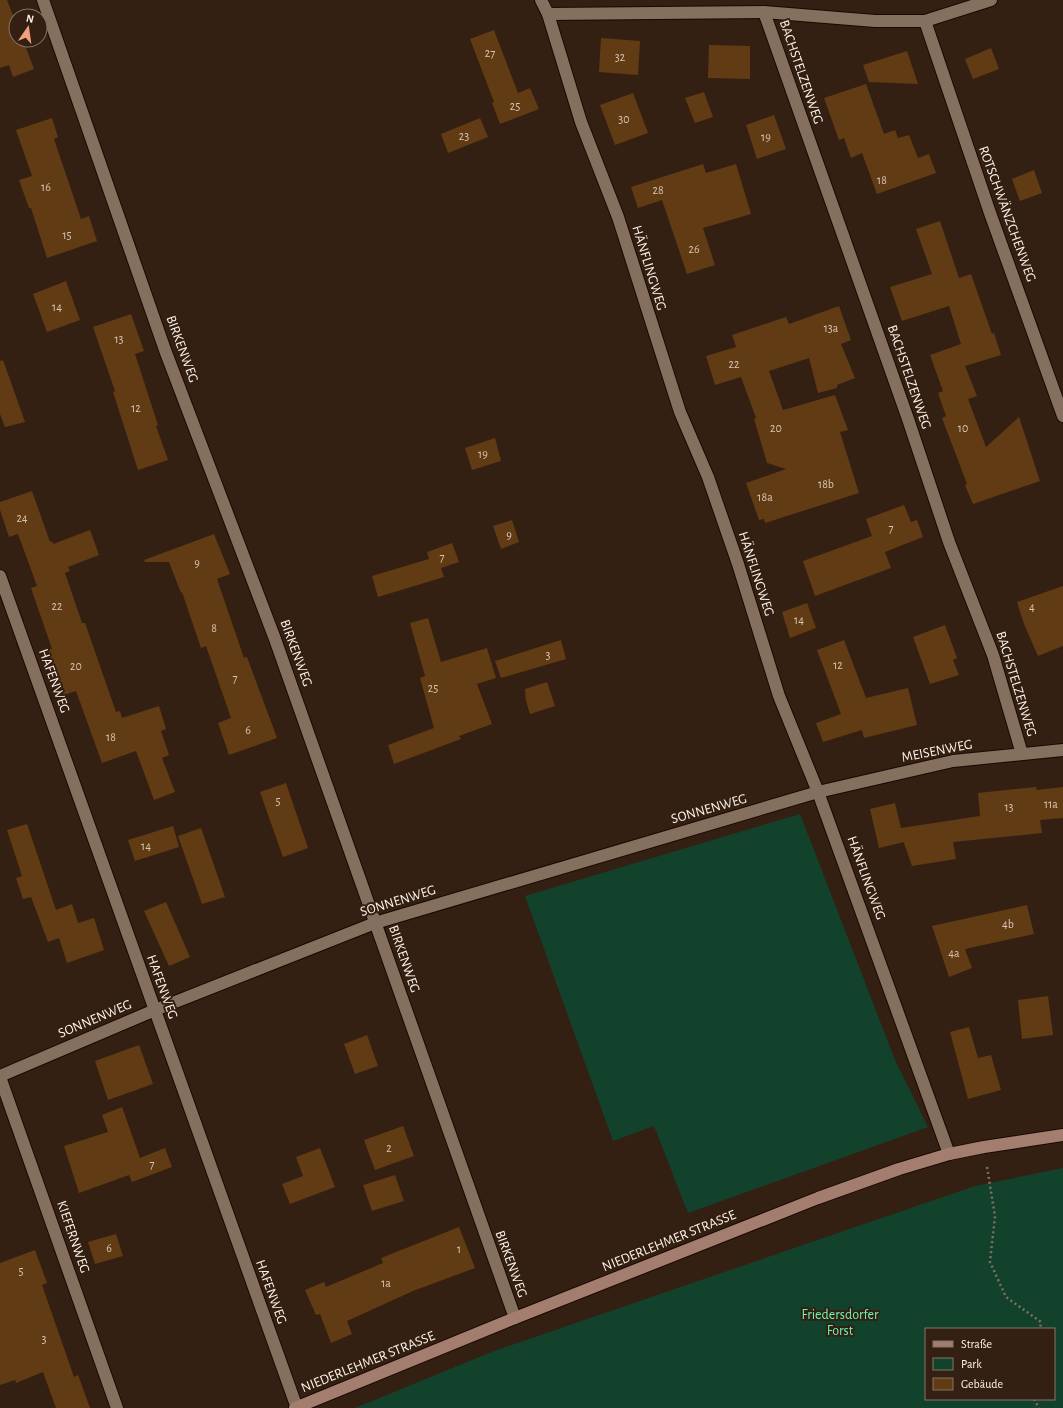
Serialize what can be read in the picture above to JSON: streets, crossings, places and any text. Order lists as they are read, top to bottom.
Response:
{
  "streets": {
    "main road": ["NIEDERLEHMER STRASSE"],
    "street": [
      "BACHSTELZENWEG",
      "ROTSCHWÄNZCHENWEG",
      "HÄNFLINGWEG",
      "BIRKENWEG",
      "HAFENWEG",
      "MEISENWEG",
      "SONNENWEG",
      "KIEFERNWEG"
    ]
  },
  "crossings": [
    ["BACHSTELZENWEG", "MEISENWEG"],
    ["HÄNFLINGWEG", "MEISENWEG"],
    ["HÄNFLINGWEG", "SONNENWEG"],
    ["HÄNFLINGWEG", "NIEDERLEHMER STRASSE"],
    ["BIRKENWEG", "SONNENWEG"],
    ["BIRKENWEG", "NIEDERLEHMER STRASSE"],
    ["HAFENWEG", "SONNENWEG"],
    ["HAFENWEG", "NIEDERLEHMER STRASSE"],
    ["MEISENWEG", "SONNENWEG"],
    ["SONNENWEG", "KIEFERNWEG"]
  ],
  "parks": ["Friedersdorfer Forst"],
  "house_numbers": [
    "27",
    "32",
    "25",
    "30",
    "23",
    "19",
    "18",
    "16",
    "28",
    "15",
    "26",
    "14",
    "13a",
    "13",
    "22",
    "12",
    "20",
    "10",
    "19",
    "18b",
    "18a",
    "24",
    "7",
    "9",
    "7",
    "9",
    "22",
    "4",
    "14",
    "8",
    "3",
    "12",
    "20",
    "7",
    "25",
    "6",
    "18",
    "5",
    "11a",
    "13",
    "14",
    "4b",
    "4a",
    "2",
    "7",
    "6",
    "1",
    "5",
    "1a",
    "3"
  ],
  "legend": ["Straße", "Park", "Gebäude"],
  "north": "top"
}
